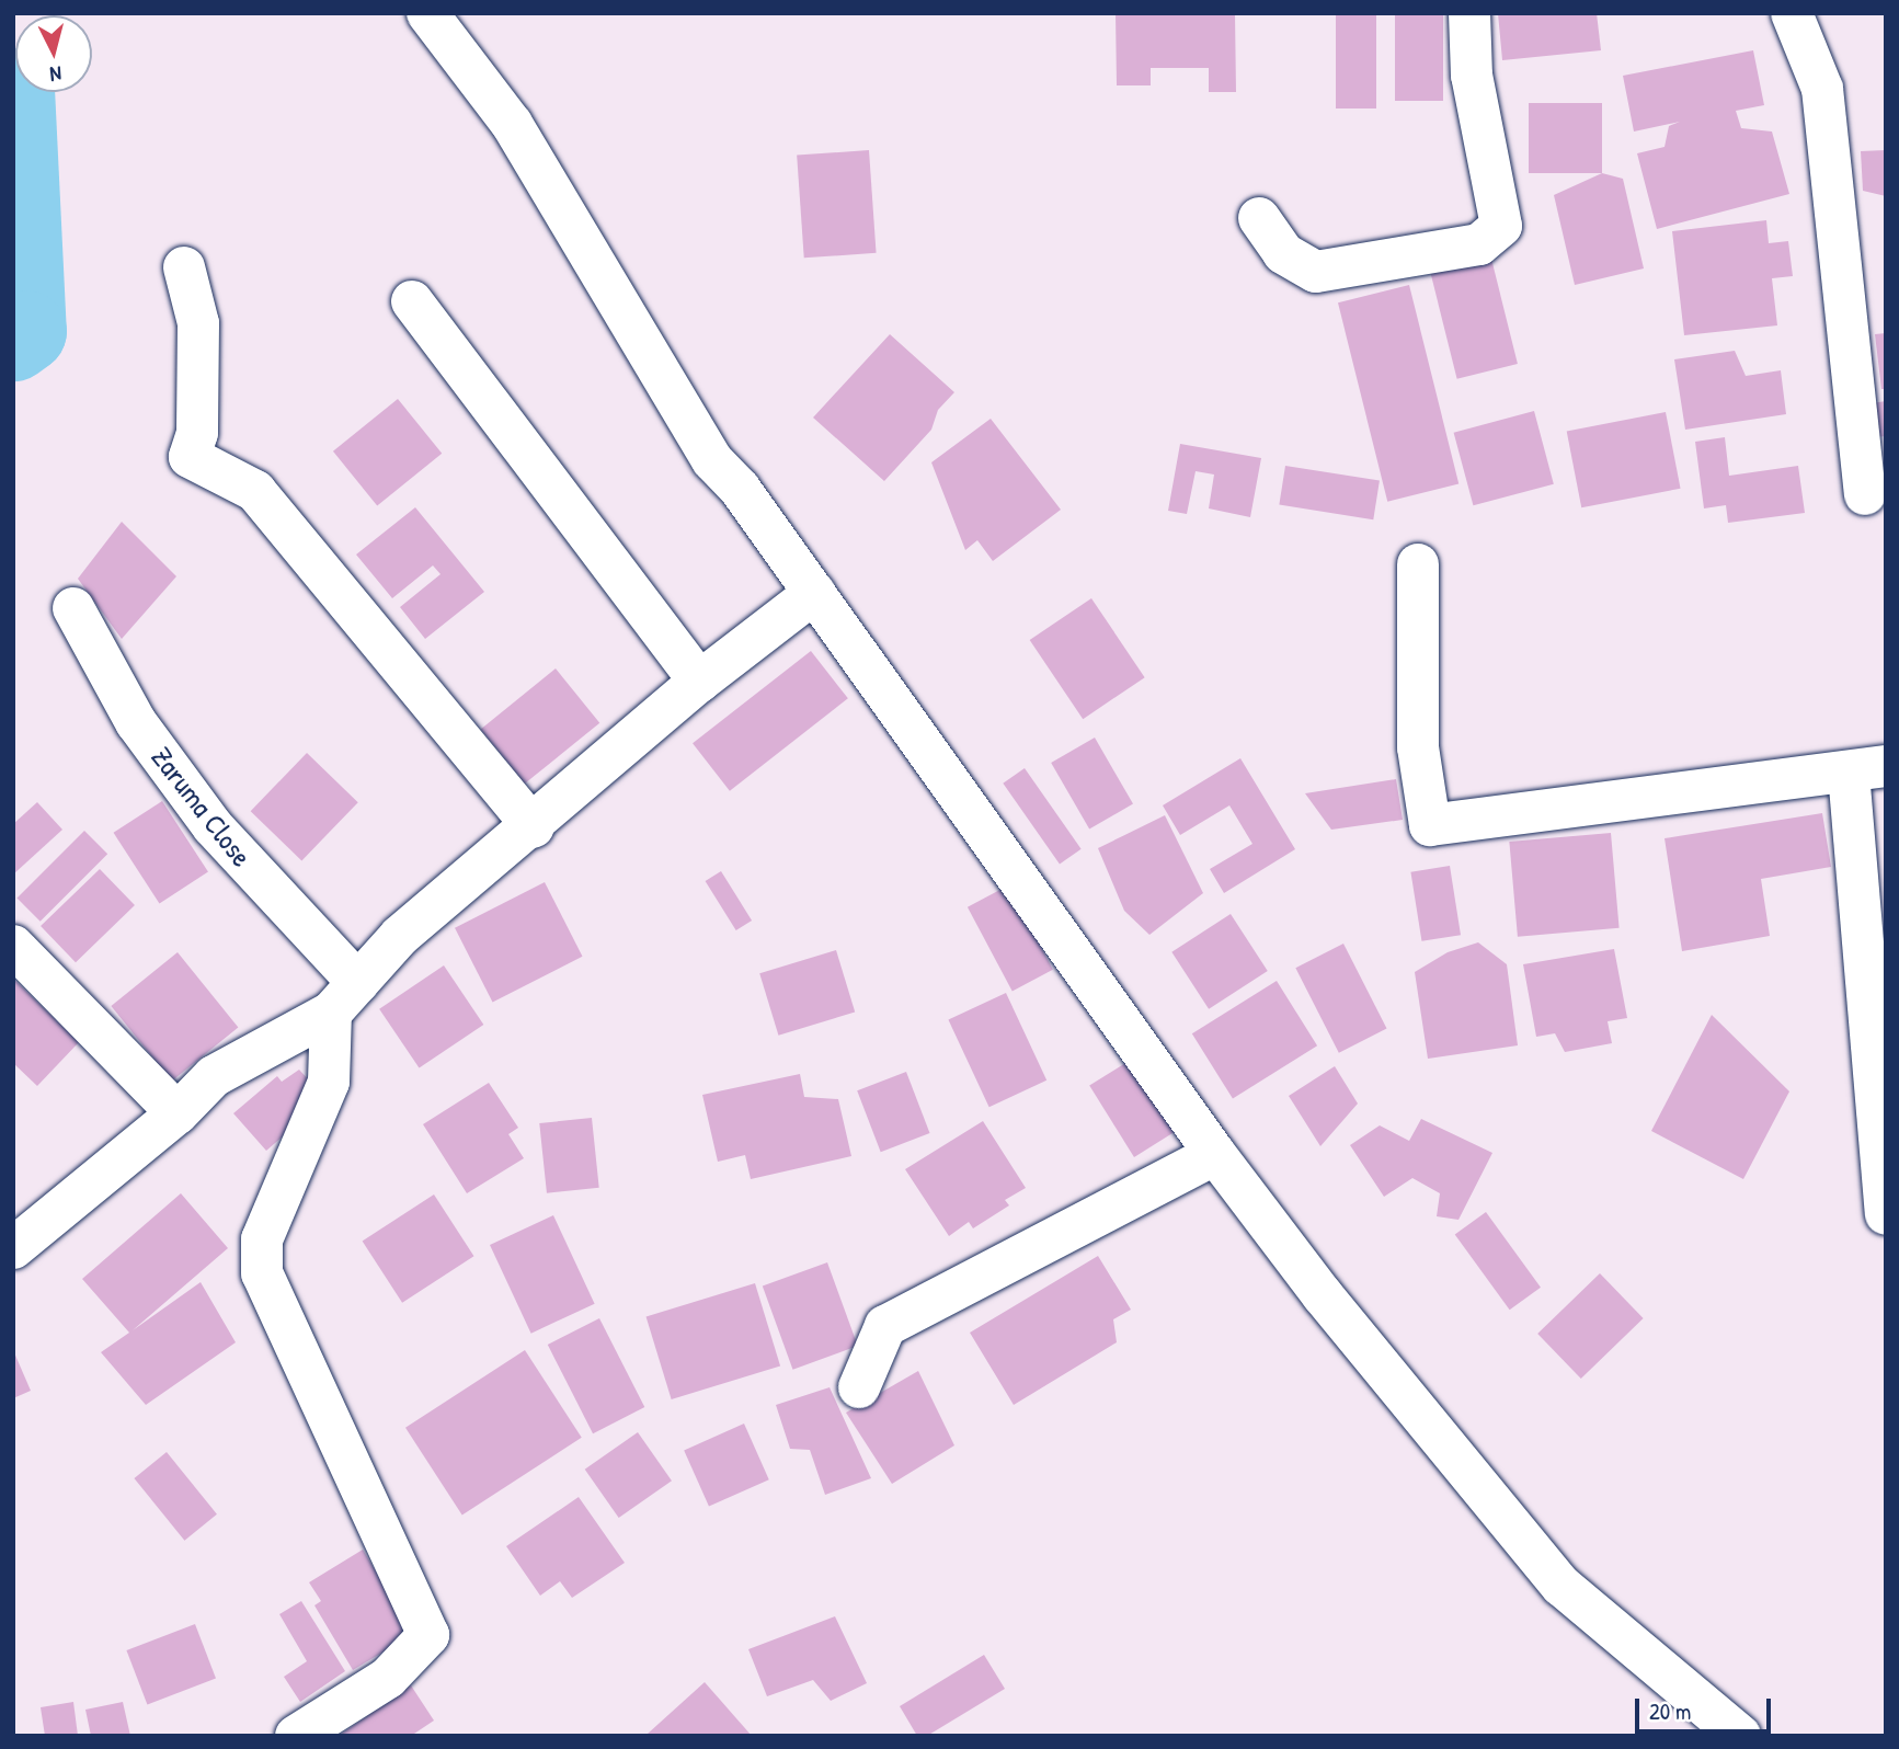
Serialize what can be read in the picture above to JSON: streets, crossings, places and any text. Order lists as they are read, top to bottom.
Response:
{
  "streets": {
    "street": ["Zaruma Close"]
  },
  "scale_bar": "20 m",
  "north": "bottom"
}
